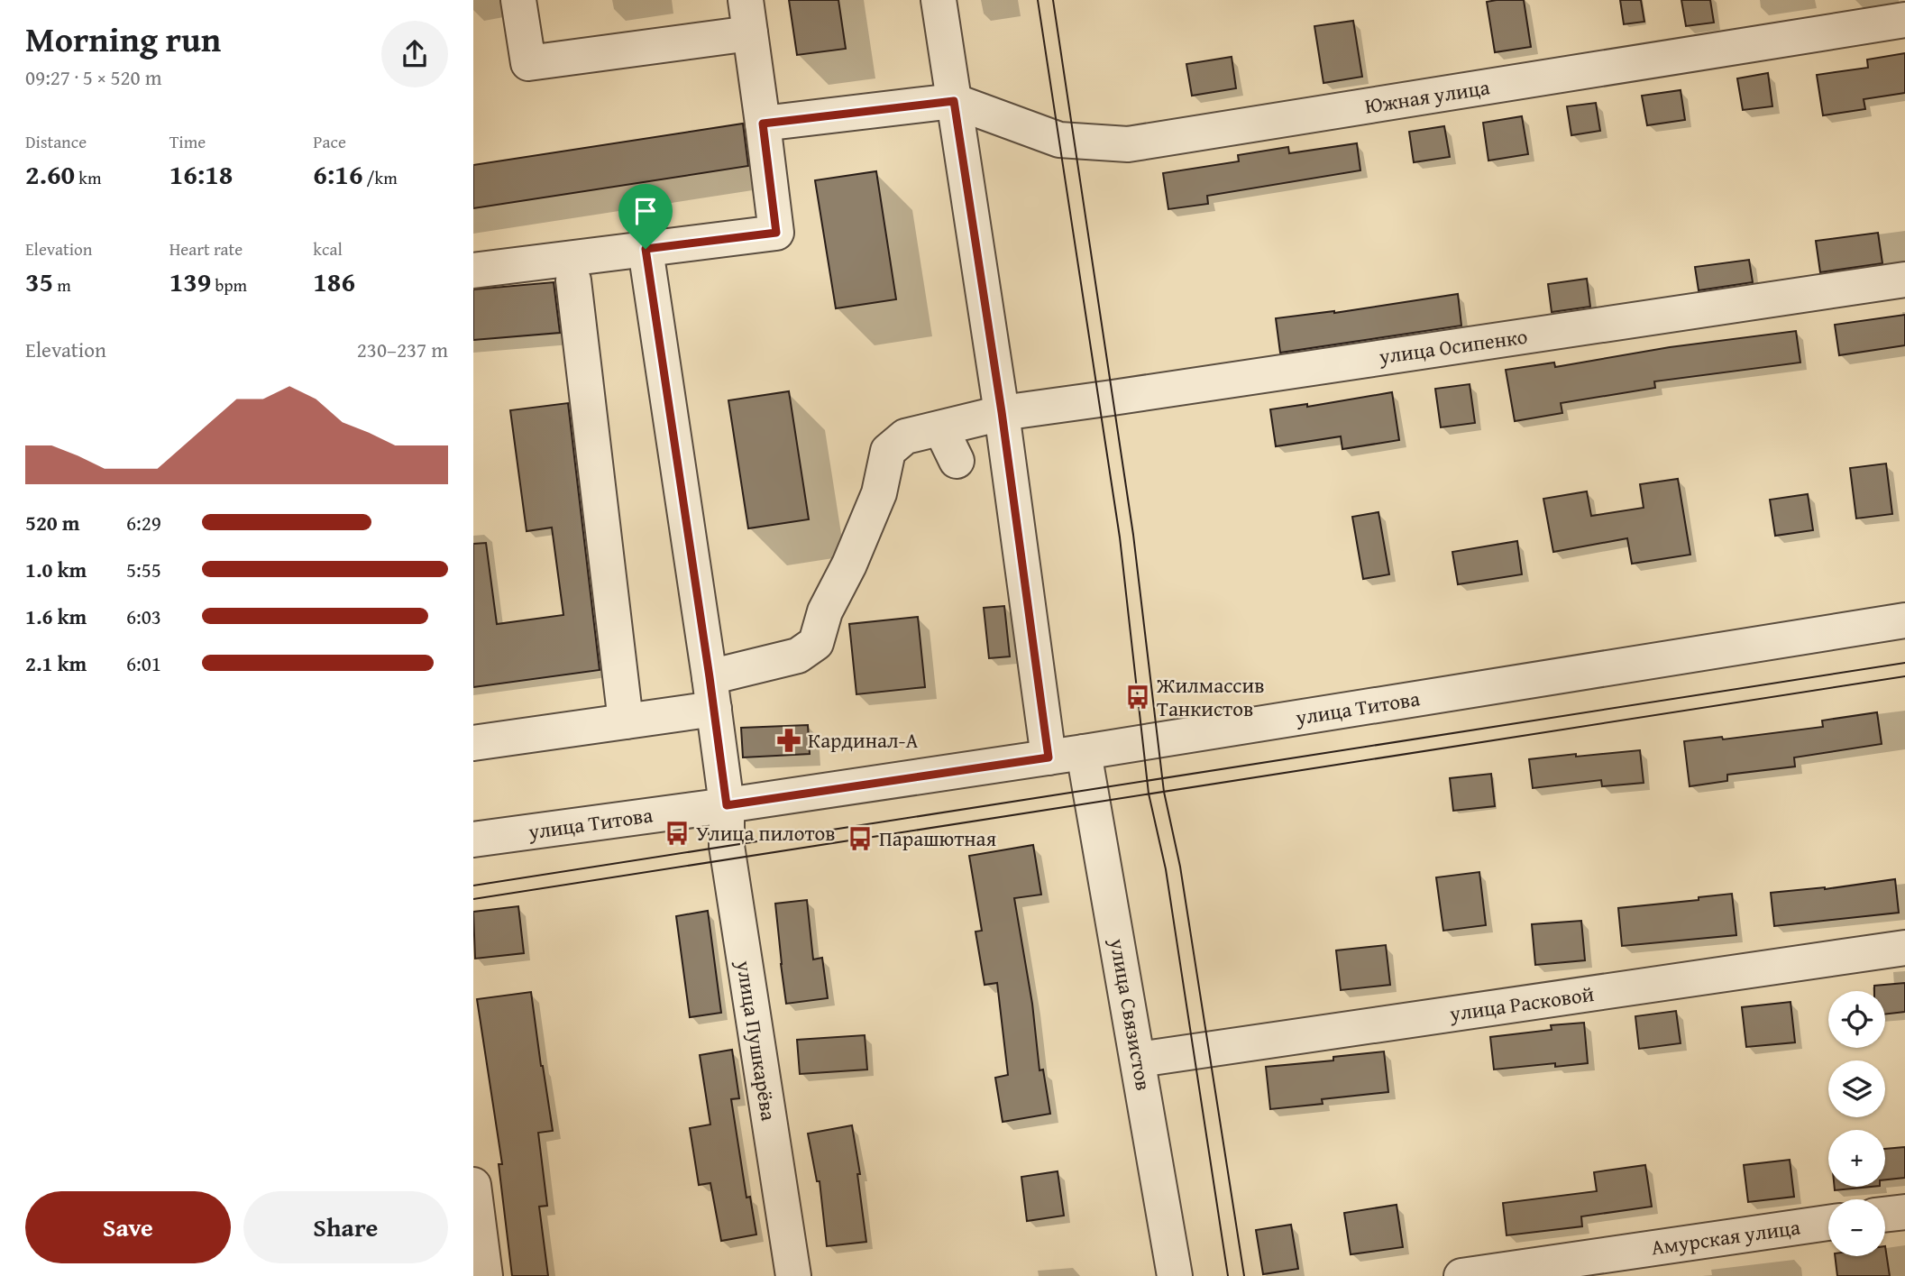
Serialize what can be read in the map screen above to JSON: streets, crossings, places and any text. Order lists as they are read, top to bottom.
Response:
{
  "streets": {
    "street": [
      "Южная улица",
      "улица Осипенко",
      "улица Титова",
      "улица Расковой",
      "улица Связистов",
      "улица Пушкарёва",
      "Амурская улица"
    ]
  },
  "crossings": [
    ["улица Осипенко", "улица Пушкарёва"],
    ["улица Титова", "улица Связистов"],
    ["улица Титова", "улица Пушкарёва"],
    ["улица Расковой", "улица Связистов"]
  ],
  "places": {
    "bus stop": ["Жилмассив Танкистов", "Улица пилотов", "Парашютная"],
    "pharmacy": ["Кардинал-А"]
  },
  "page": {
    "heading": ["Morning run", "09:27 · 5 × 520 m"],
    "stats": [
      ["Distance", "2.60 km"],
      ["Time", "16:18"],
      ["Pace", "6:16 /km"],
      ["Elevation", "35 m"],
      ["Heart rate", "139 bpm"],
      ["kcal", "186"]
    ],
    "chart": ["Elevation", "230–237 m"],
    "list": [
      {
        "name": "520 m",
        "note": "6:29"
      },
      {
        "name": "1.0 km",
        "note": "5:55"
      },
      {
        "name": "1.6 km",
        "note": "6:03"
      },
      {
        "name": "2.1 km",
        "note": "6:01"
      }
    ],
    "map_buttons": ["+", "−"],
    "buttons": ["Save", "Share"]
  }
}
